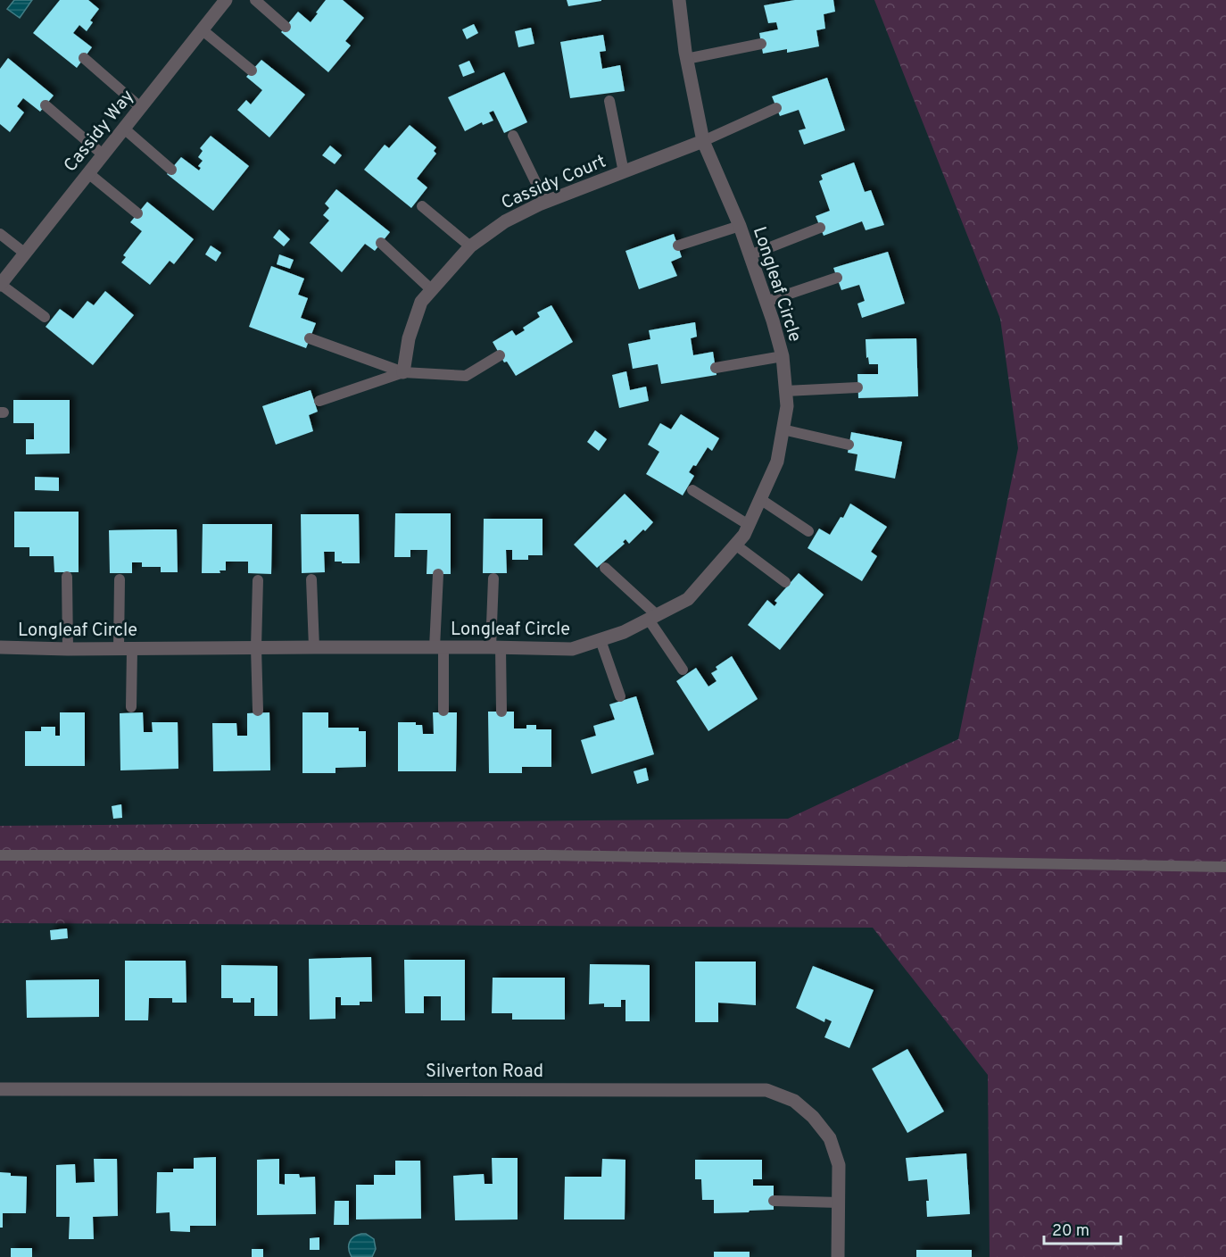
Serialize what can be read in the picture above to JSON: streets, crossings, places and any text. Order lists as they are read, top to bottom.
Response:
{
  "streets": {
    "street": [
      "Cassidy Way",
      "Cassidy Court",
      "Longleaf Circle",
      "Silverton Road"
    ]
  },
  "crossings": [
    ["Cassidy Court", "Longleaf Circle"]
  ],
  "scale_bar": "20 m"
}
